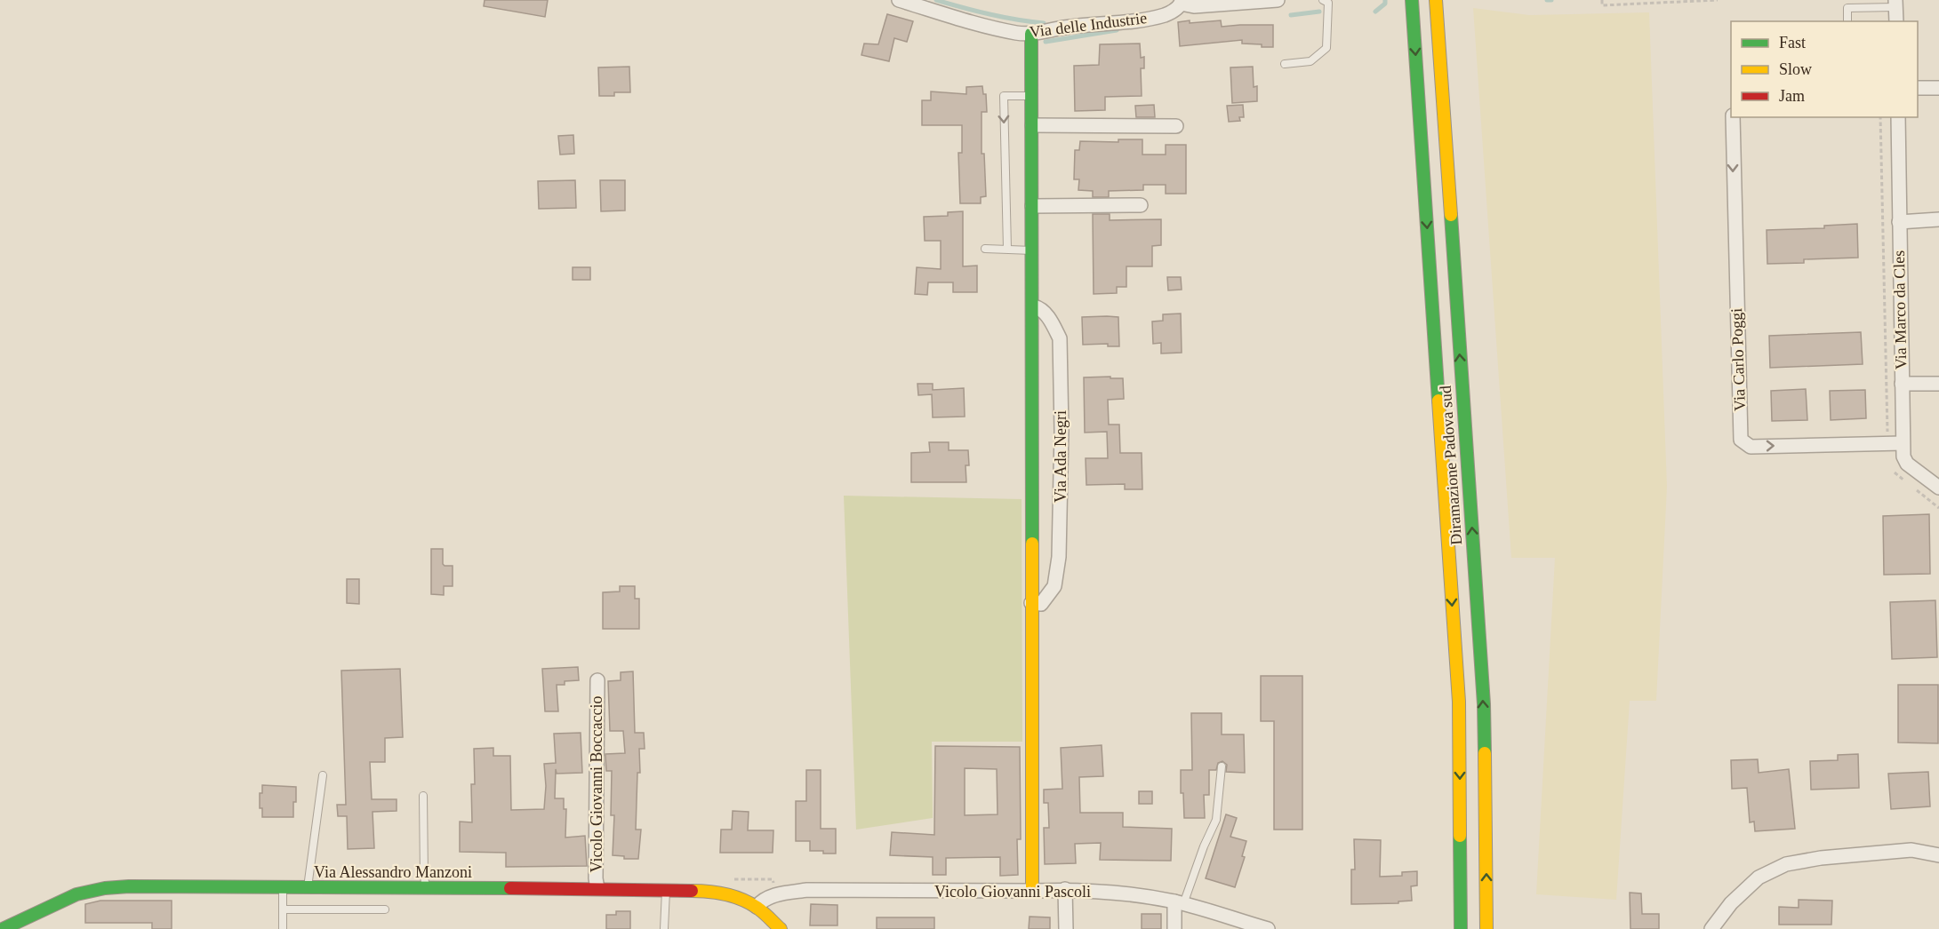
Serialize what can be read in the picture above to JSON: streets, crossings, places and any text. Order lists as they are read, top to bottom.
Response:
{
  "streets": {
    "main road": ["Via Ada Negri", "Diramazione Padova sud", "Via Alessandro Manzoni"],
    "street": [
      "Via delle Industrie",
      "Via Marco da Cles",
      "Via Carlo Poggi",
      "Vicolo Giovanni Boccaccio",
      "Vicolo Giovanni Pascoli"
    ]
  },
  "crossings": [
    ["Via delle Industrie", "Via Ada Negri"],
    ["Via Marco da Cles", "Via Carlo Poggi"],
    ["Via Ada Negri", "Vicolo Giovanni Pascoli"],
    ["Vicolo Giovanni Boccaccio", "Via Alessandro Manzoni"],
    ["Via Alessandro Manzoni", "Vicolo Giovanni Pascoli"]
  ],
  "legend": ["Fast", "Slow", "Jam"]
}
